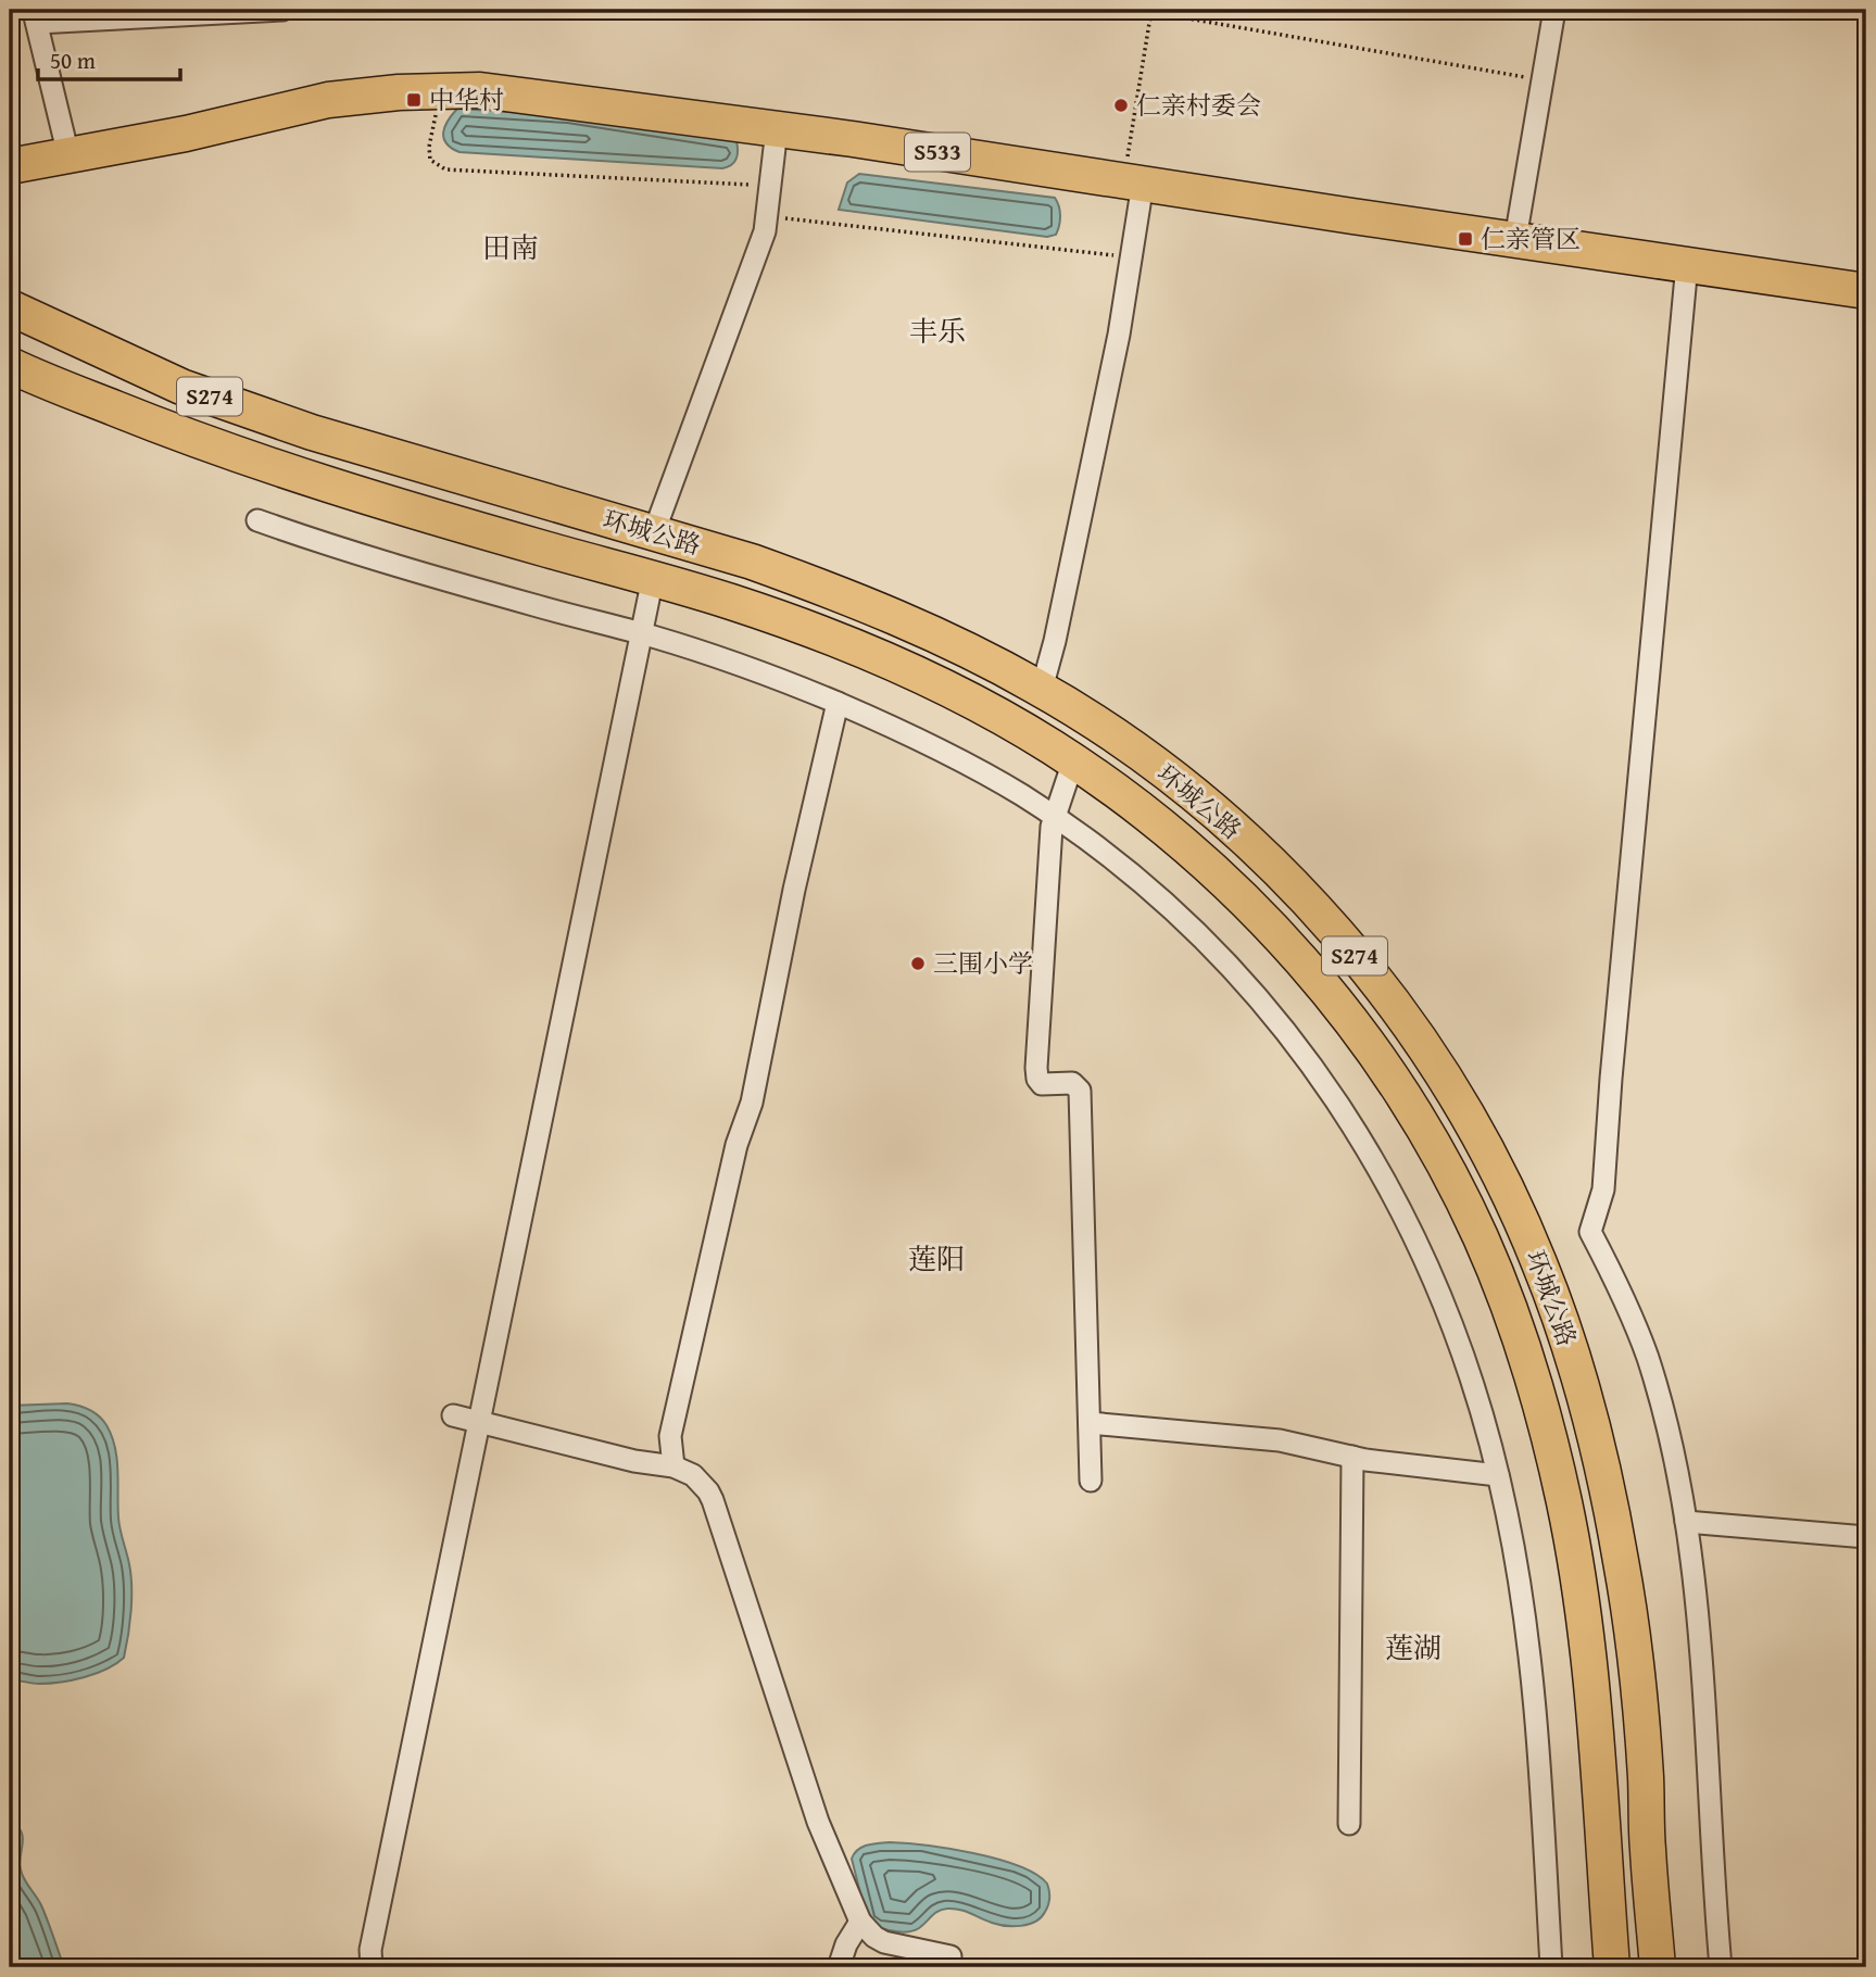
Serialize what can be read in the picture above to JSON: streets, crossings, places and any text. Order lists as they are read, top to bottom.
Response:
{
  "streets": {
    "main road": ["S533", "S274", "环城公路"]
  },
  "districts": [
    "田南",
    "丰乐",
    "莲阳",
    "莲湖"
  ],
  "places": {
    "transit": ["中华村", "仁亲管区"],
    "other": ["仁亲村委会", "三围小学"]
  },
  "scale_bar": "50 m"
}
